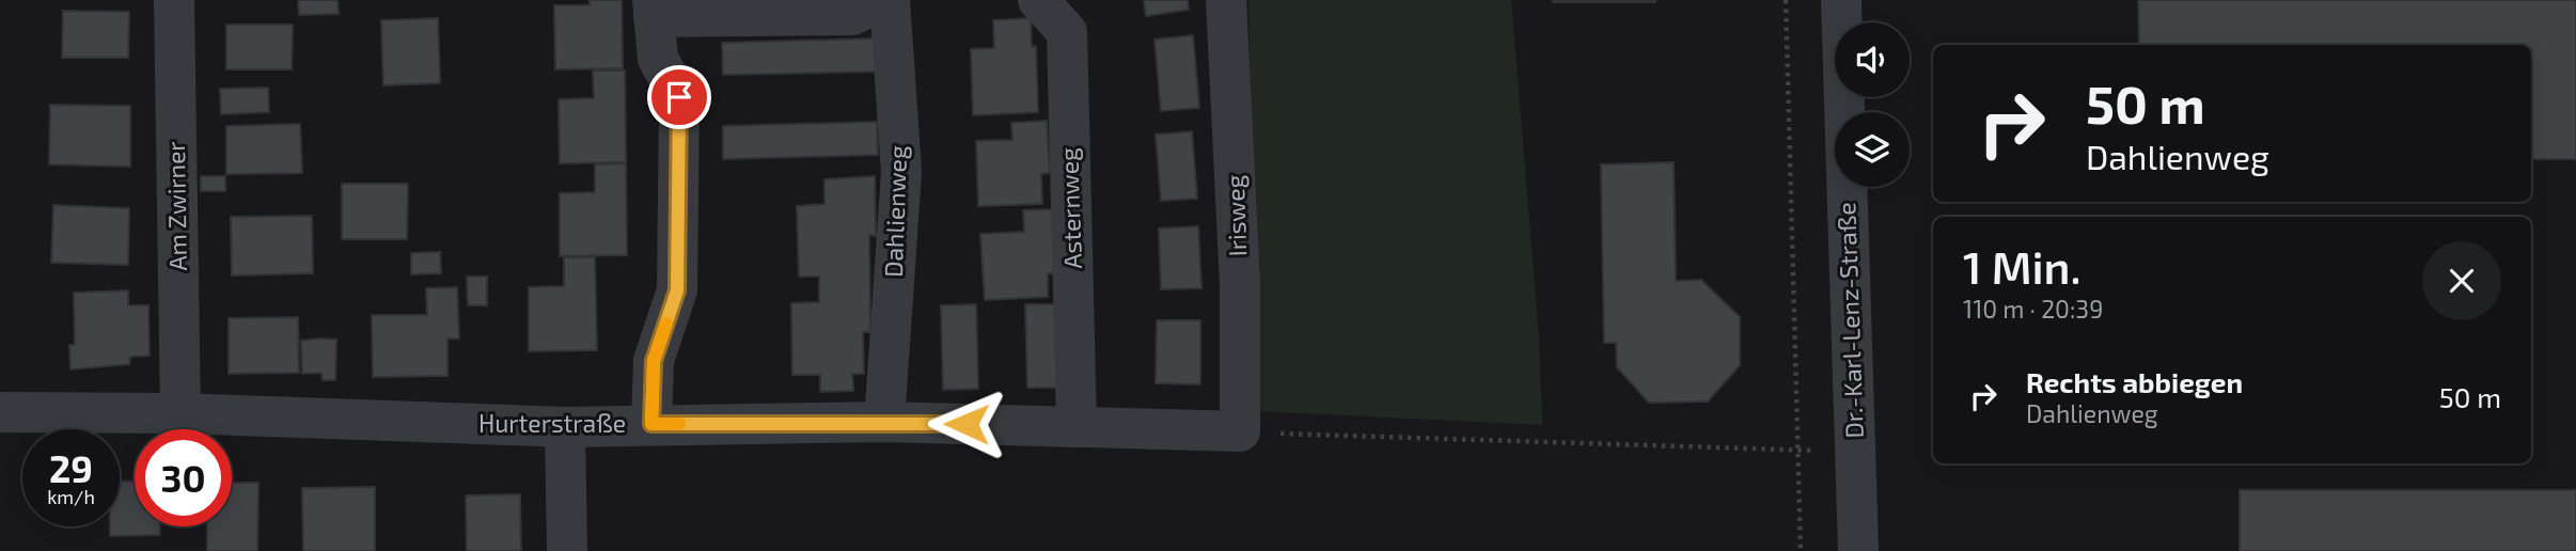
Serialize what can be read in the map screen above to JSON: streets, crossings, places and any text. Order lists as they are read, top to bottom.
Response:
{
  "streets": {
    "street": [
      "Am Zwirner",
      "Asternweg",
      "Dahlienweg",
      "Irisweg",
      "Dr.-Karl-Lenz-Straße",
      "Hurterstraße"
    ]
  },
  "crossings": [
    ["Am Zwirner", "Hurterstraße"],
    ["Asternweg", "Hurterstraße"],
    ["Dahlienweg", "Hurterstraße"],
    ["Irisweg", "Hurterstraße"]
  ],
  "page": {
    "turn": ["50 m", "Dahlienweg"],
    "heading": ["1 Min.", "110 m · 20:39"],
    "list": [
      {
        "name": "Rechts abbiegen",
        "note": "Dahlienweg",
        "value": "50 m"
      }
    ],
    "speed": "29 km/h",
    "limit": "30"
  }
}
